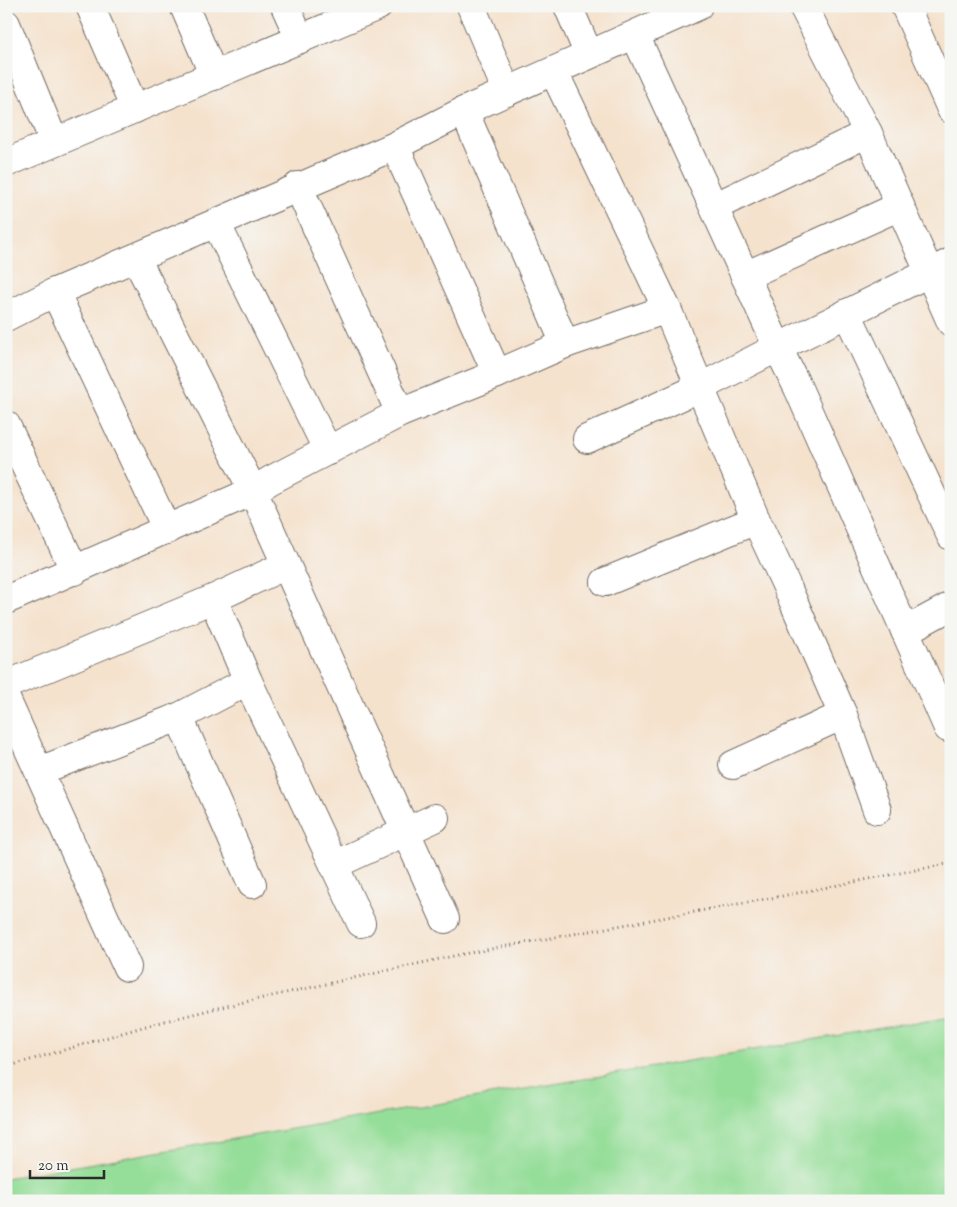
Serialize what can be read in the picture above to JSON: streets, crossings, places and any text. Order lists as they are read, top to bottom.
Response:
{
  "scale_bar": "20 m"
}
